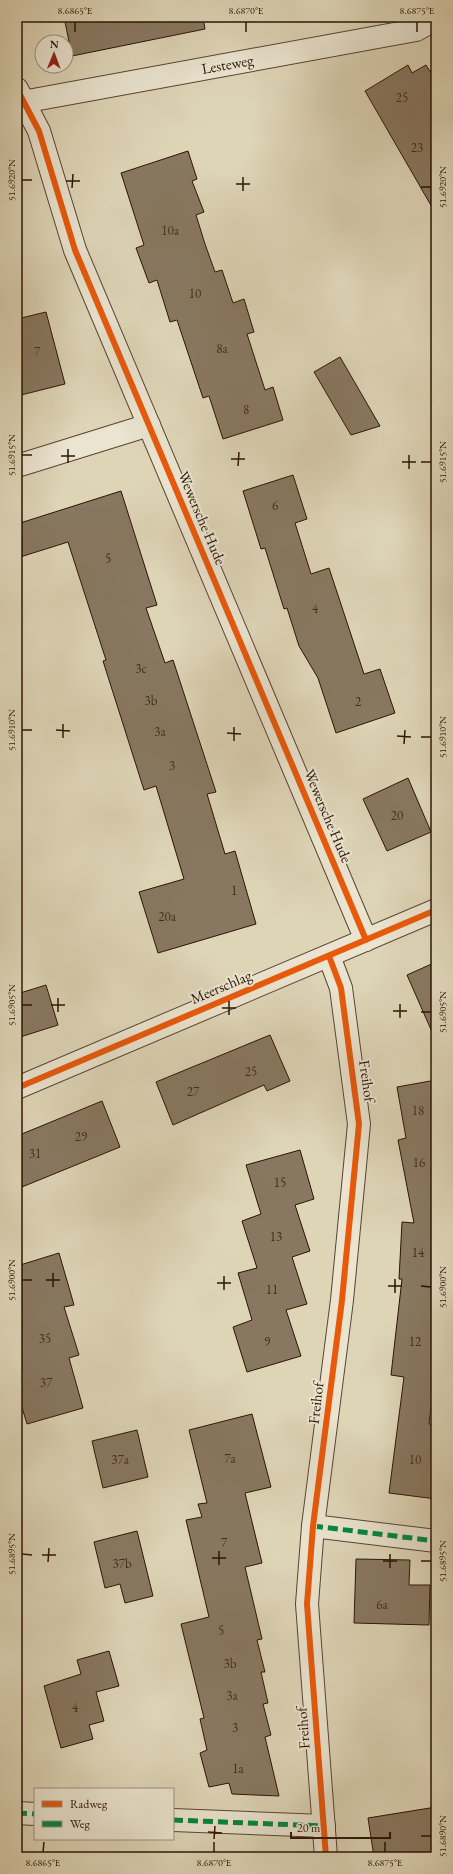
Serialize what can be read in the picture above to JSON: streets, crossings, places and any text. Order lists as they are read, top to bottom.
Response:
{
  "streets": {
    "street": [
      "Lesteweg",
      "Wewersche Hude",
      "Meerschlag",
      "Freihof"
    ]
  },
  "crossings": [
    ["Lesteweg", "Wewersche Hude"],
    ["Wewersche Hude", "Meerschlag"],
    ["Meerschlag", "Freihof"]
  ],
  "house_numbers": [
    "25",
    "23",
    "10a",
    "10",
    "8a",
    "7",
    "8",
    "6",
    "5",
    "4",
    "3c",
    "3b",
    "2",
    "3a",
    "3",
    "20",
    "1",
    "20a",
    "25",
    "27",
    "18",
    "29",
    "31",
    "16",
    "15",
    "13",
    "14",
    "11",
    "35",
    "9",
    "12",
    "37",
    "7a",
    "37a",
    "10",
    "7",
    "37b",
    "6a",
    "5",
    "3b",
    "3a",
    "4",
    "3",
    "1a"
  ],
  "legend": ["Radweg", "Weg"],
  "scale_bar": "20 m",
  "north": "top",
  "coordinates": [
    "8.6865°E",
    "8.6870°E",
    "8.6875°E",
    "51.6920°N",
    "51.6915°N",
    "51.6910°N",
    "51.6905°N",
    "51.6900°N",
    "51.6895°N",
    "51.6890°N"
  ]
}
